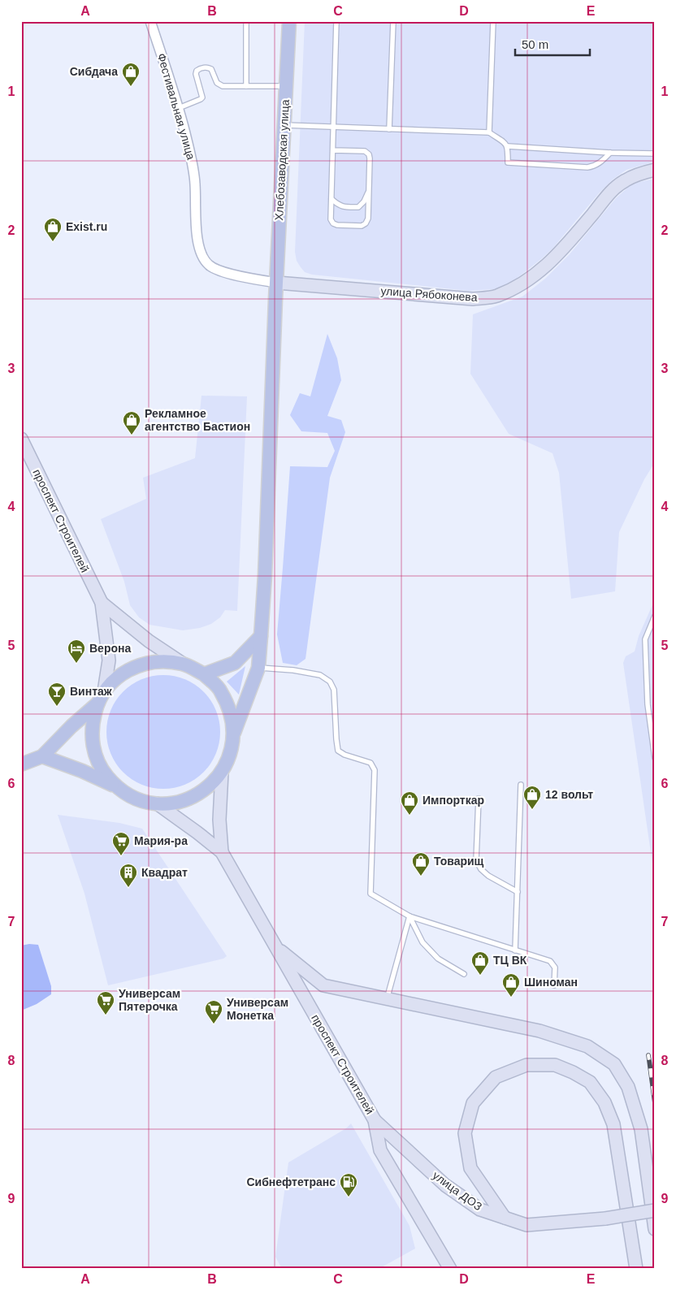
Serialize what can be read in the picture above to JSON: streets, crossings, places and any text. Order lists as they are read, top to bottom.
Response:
{
  "streets": {
    "main road": [
      "Хлебозаводская улица",
      "улица Рябоконева",
      "проспект Строителей",
      "улица ДОЗ"
    ],
    "street": ["Фестивальная улица"]
  },
  "crossings": [
    ["Фестивальная улица", "Хлебозаводская улица"],
    ["Фестивальная улица", "улица Рябоконева"],
    ["Хлебозаводская улица", "улица Рябоконева"],
    ["проспект Строителей", "улица ДОЗ"]
  ],
  "places": {
    "shop": [
      "Сибдача",
      "Exist.ru",
      "Рекламное агентство Бастион",
      "12 вольт",
      "Импорткар",
      "Товарищ",
      "ТЦ ВК",
      "Шиноман"
    ],
    "hotel": ["Верона"],
    "bar": ["Винтаж"],
    "supermarket": ["Мария-ра", "Универсам Пятерочка", "Универсам Монетка"],
    "building": ["Квадрат"],
    "fuel station": ["Сибнефтетранс"]
  },
  "scale_bar": "50 m",
  "grid": {
    "columns": [
      "A",
      "B",
      "C",
      "D",
      "E"
    ],
    "rows": [
      "1",
      "2",
      "3",
      "4",
      "5",
      "6",
      "7",
      "8",
      "9"
    ]
  }
}
